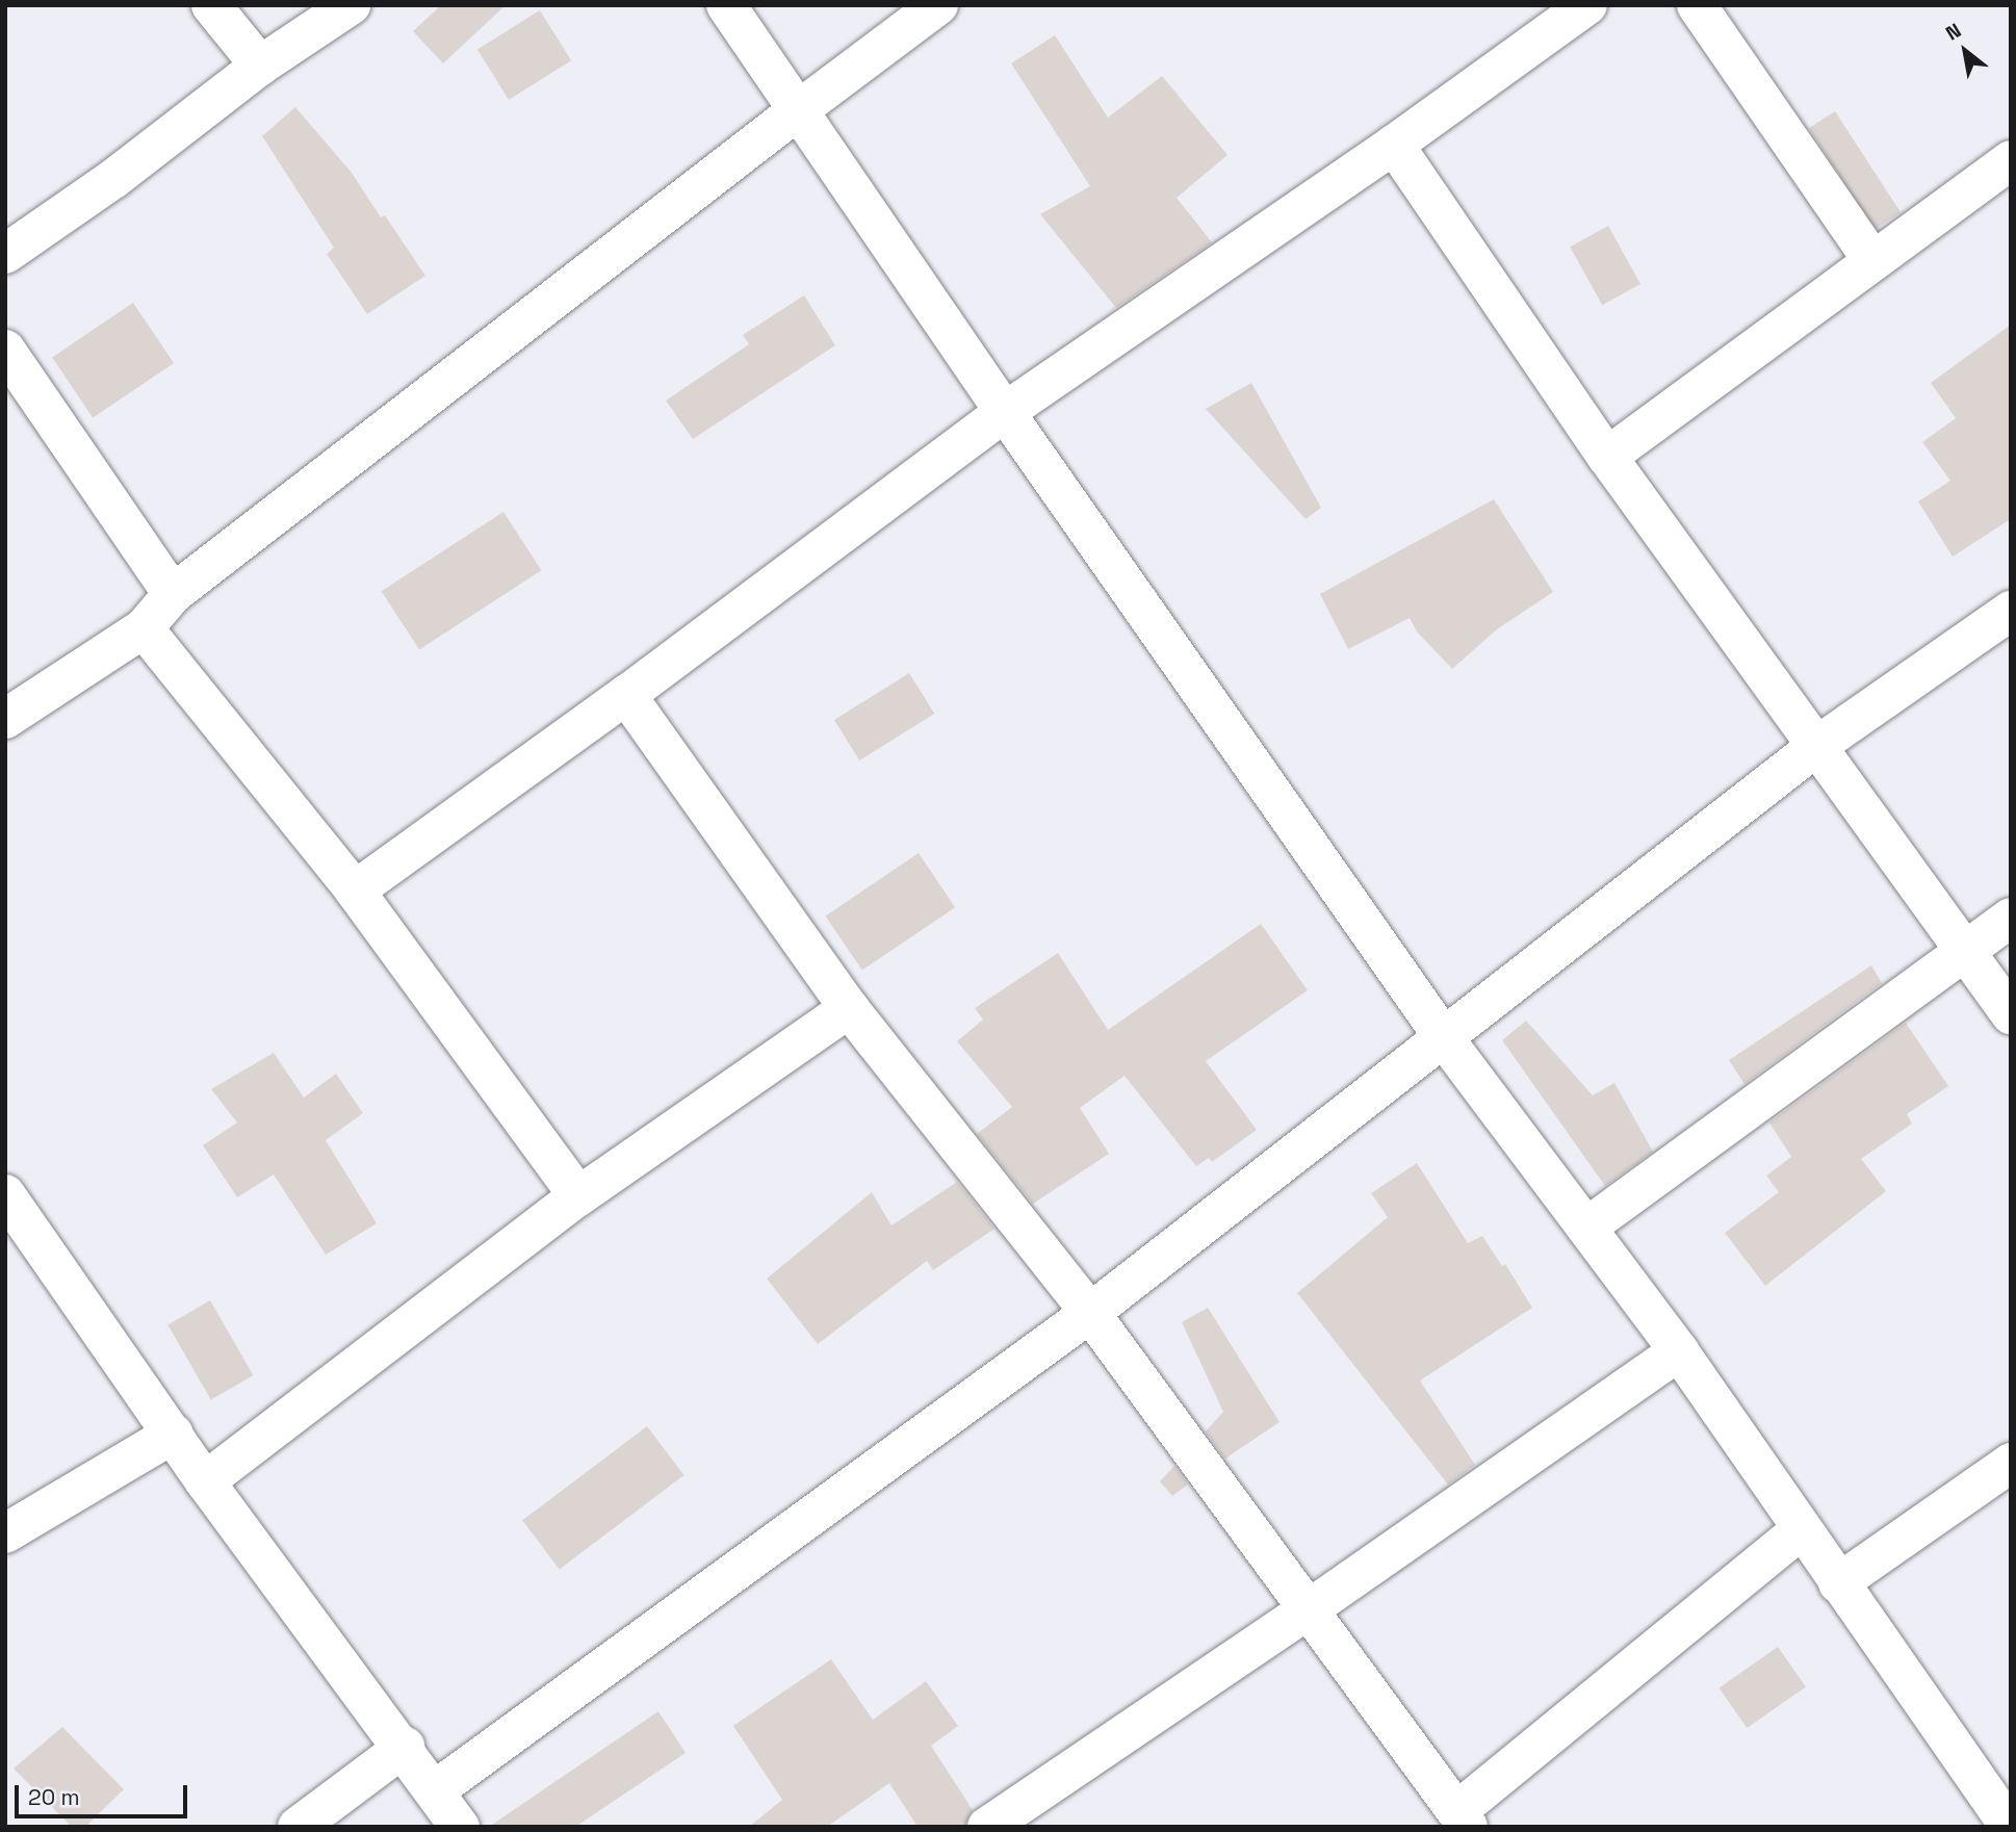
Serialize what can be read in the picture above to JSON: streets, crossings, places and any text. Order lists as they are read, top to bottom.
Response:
{
  "scale_bar": "20 m",
  "north": "top left"
}
